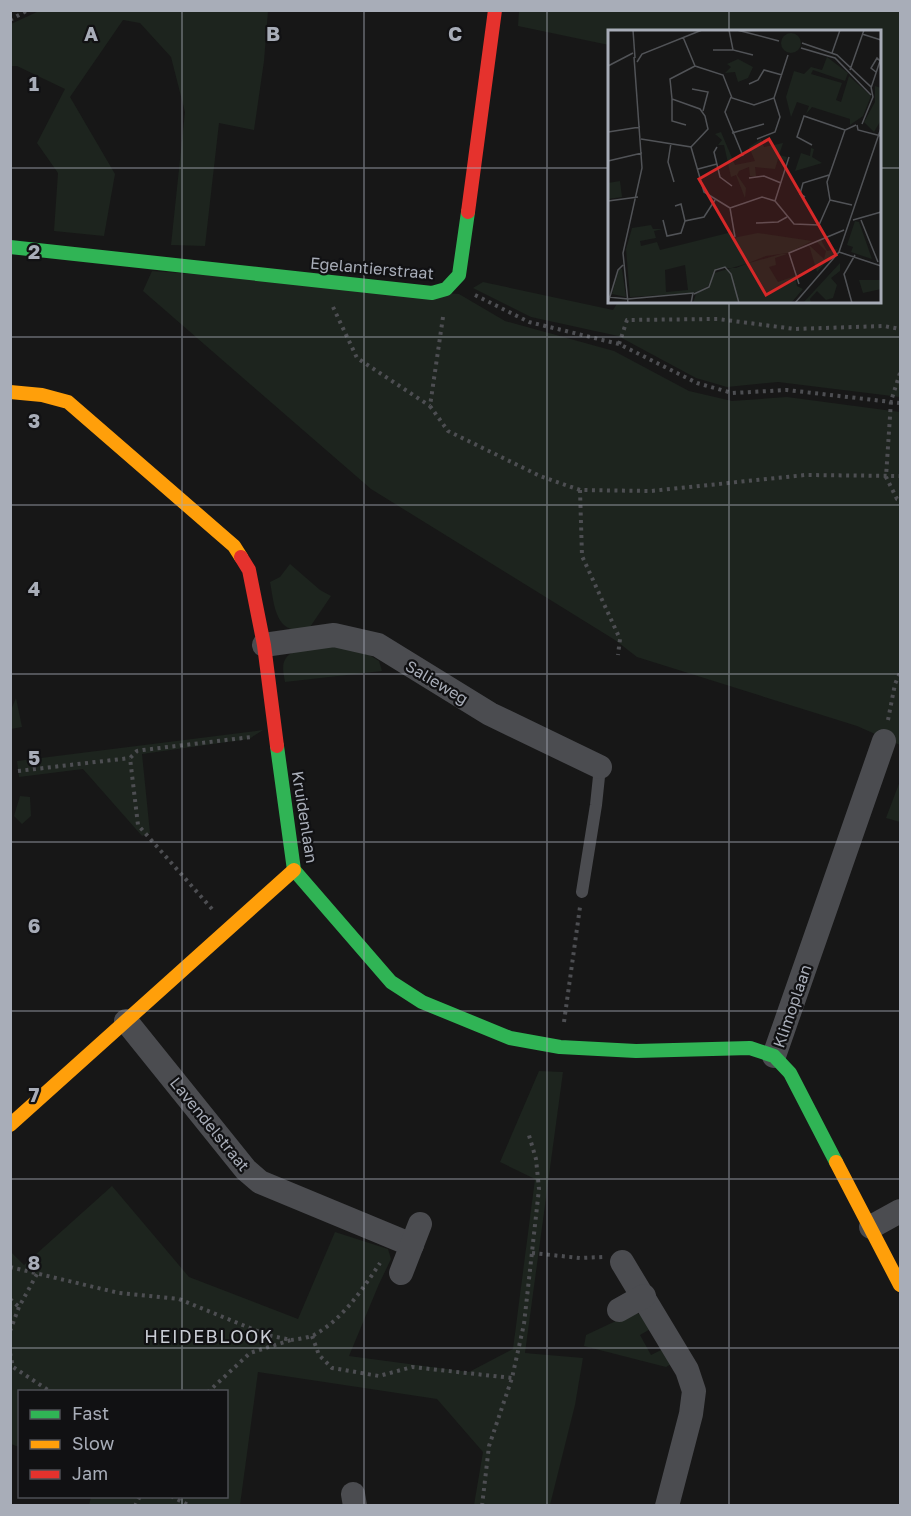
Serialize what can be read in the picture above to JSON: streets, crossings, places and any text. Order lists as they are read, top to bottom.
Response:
{
  "streets": {
    "street": [
      "Egelantierstraat",
      "Salieweg",
      "Kruidenlaan",
      "Klimoplaan",
      "Lavendelstraat"
    ]
  },
  "crossings": [
    ["Salieweg", "Kruidenlaan"],
    ["Kruidenlaan", "Klimoplaan"]
  ],
  "districts": ["HEIDEBLOOK"],
  "legend": ["Fast", "Slow", "Jam"],
  "grid": {
    "columns": ["A", "B", "C"],
    "rows": [
      "1",
      "2",
      "3",
      "4",
      "5",
      "6",
      "7",
      "8"
    ]
  }
}
